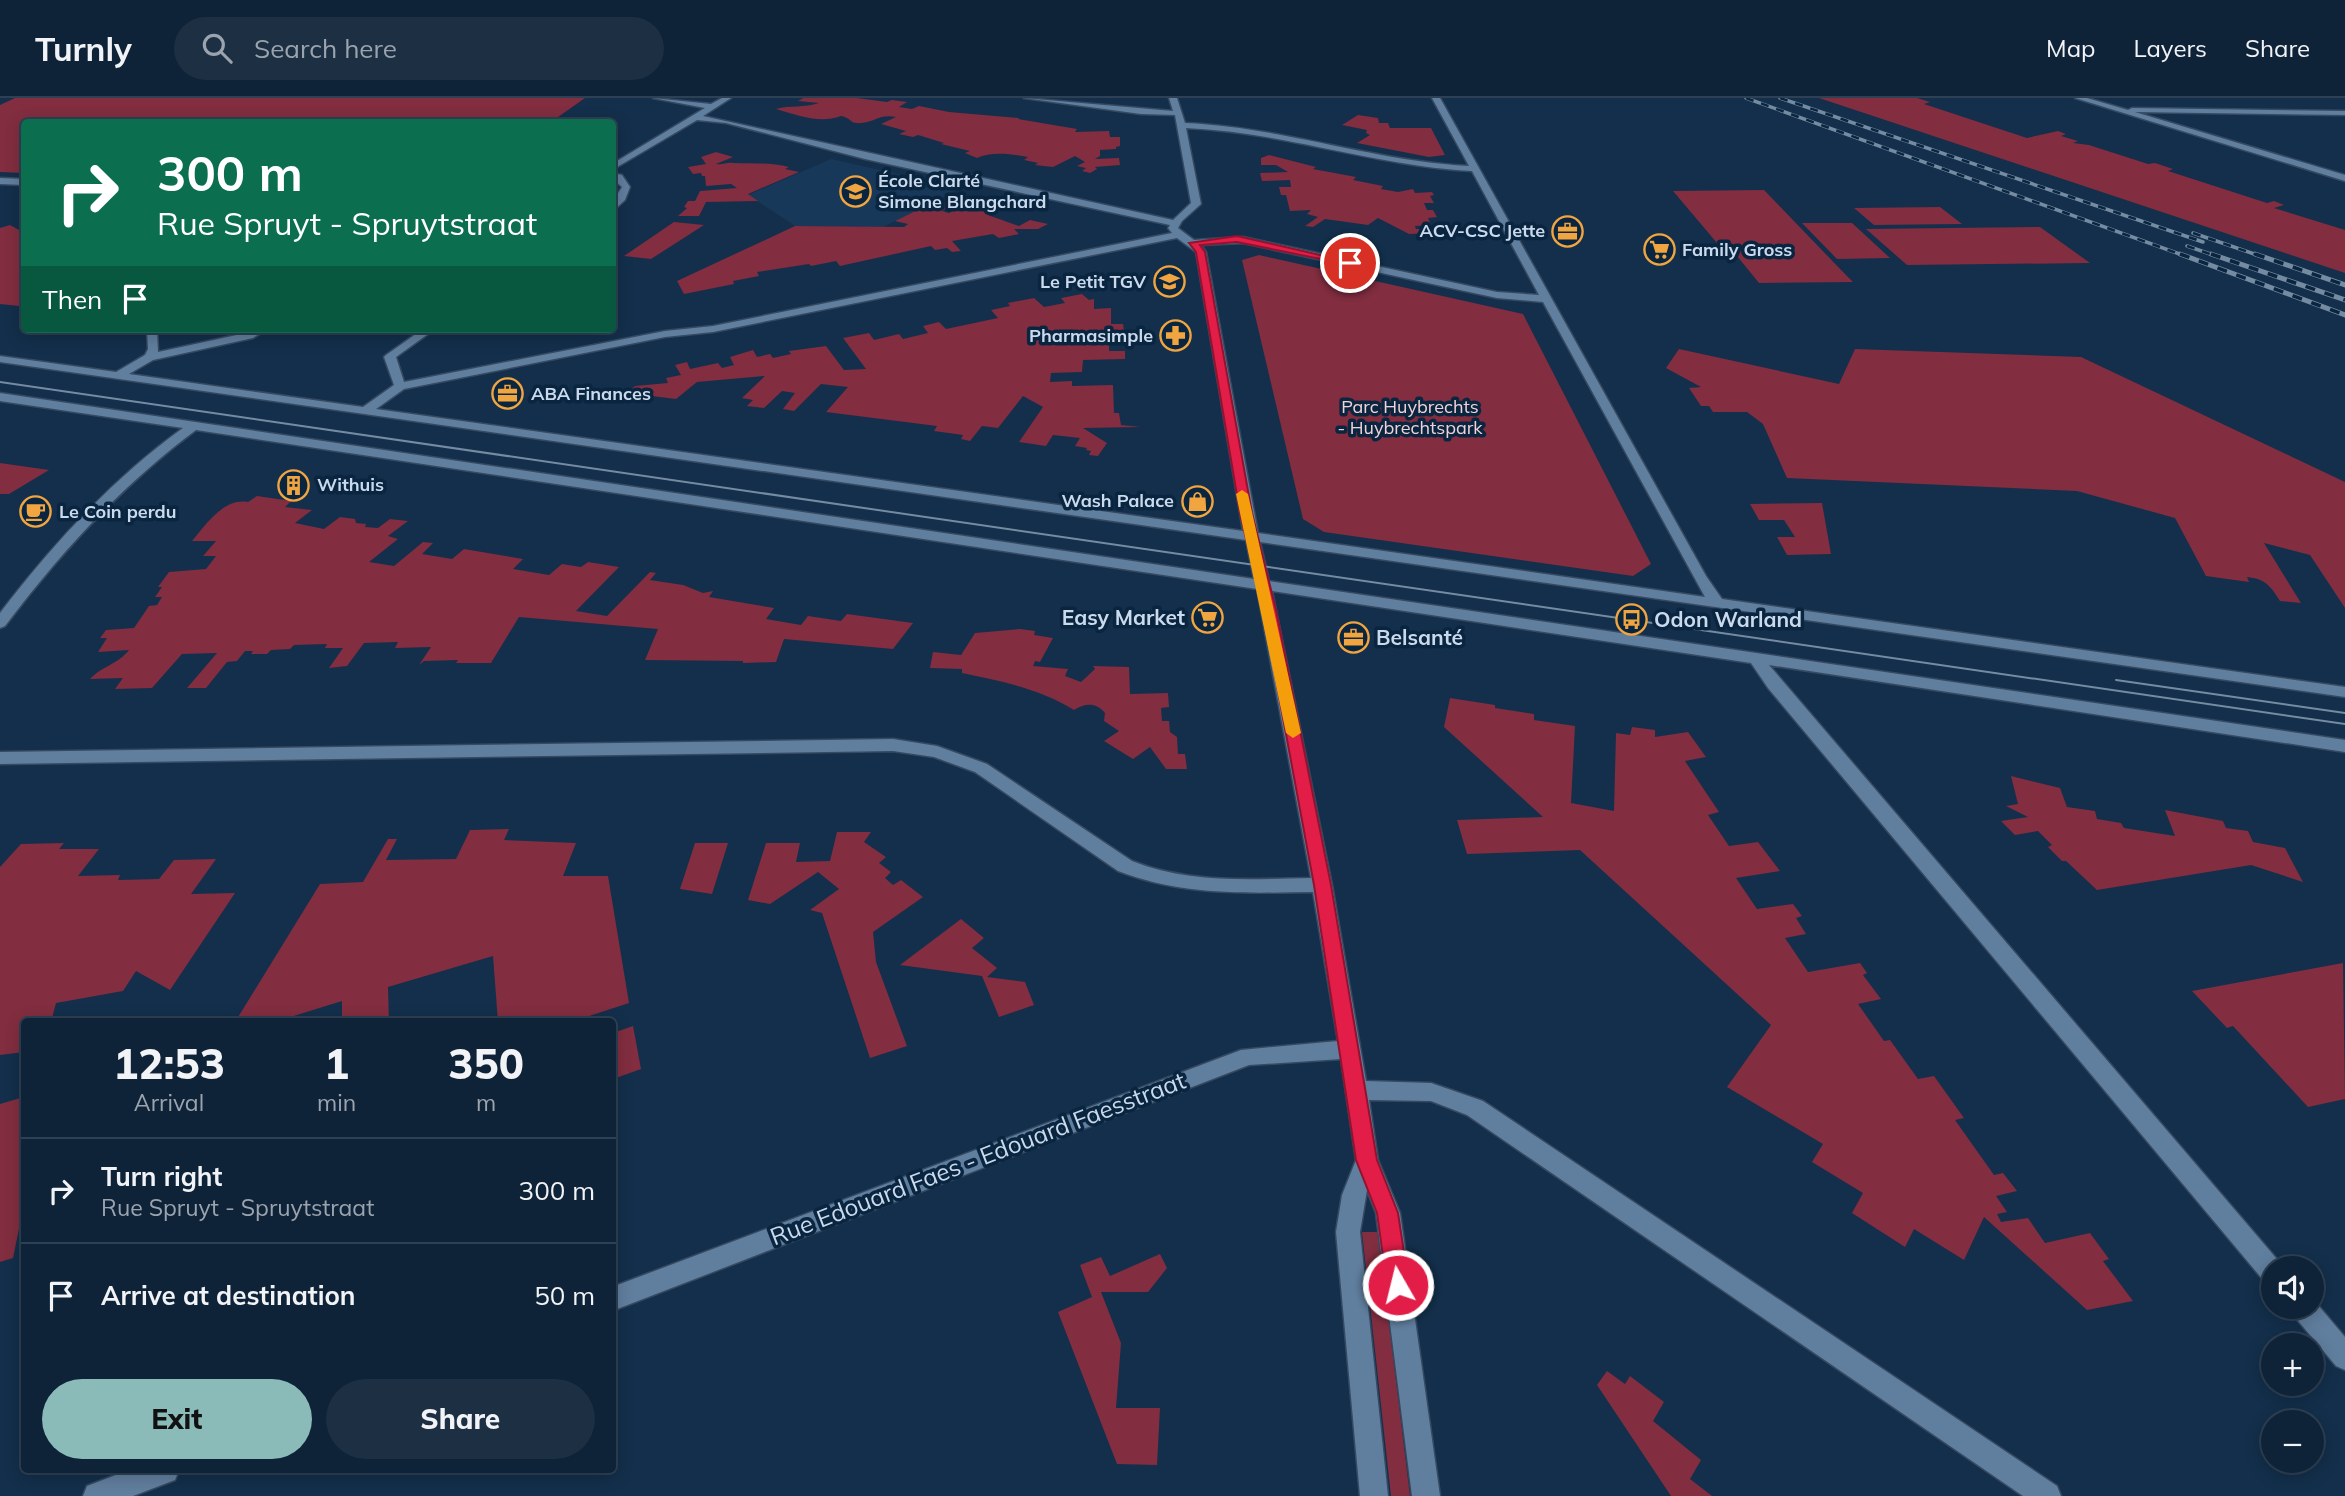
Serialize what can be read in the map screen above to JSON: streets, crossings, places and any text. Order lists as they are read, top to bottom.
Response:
{
  "streets": {
    "street": ["Rue Edouard Faes - Edouard Faesstraat"]
  },
  "parks": ["Parc Huybrechts - Huybrechtspark"],
  "places": {
    "school or university": ["École Clarté Simone Blangchard", "Le Petit TGV"],
    "office": ["ACV-CSC Jette", "ABA Finances", "Belsanté"],
    "supermarket": ["Family Gross", "Easy Market"],
    "pharmacy": ["Pharmasimple"],
    "building": ["Withuis"],
    "shop": ["Wash Palace"],
    "cafe": ["Le Coin perdu"],
    "bus stop": ["Odon Warland"]
  },
  "page": {
    "header": "Turnly",
    "search": "Search here",
    "nav": ["Map", "Layers", "Share"],
    "turn": ["300 m", "Rue Spruyt - Spruytstraat"],
    "then": "Then",
    "eta": [
      "12:53",
      "Arrival",
      "1",
      "min",
      "350",
      "m"
    ],
    "list": [
      {
        "name": "Turn right",
        "note": "Rue Spruyt - Spruytstraat",
        "value": "300 m"
      },
      {
        "name": "Arrive at destination",
        "value": "50 m"
      }
    ],
    "map_buttons": ["+", "−"],
    "buttons": ["Exit", "Share"]
  }
}
